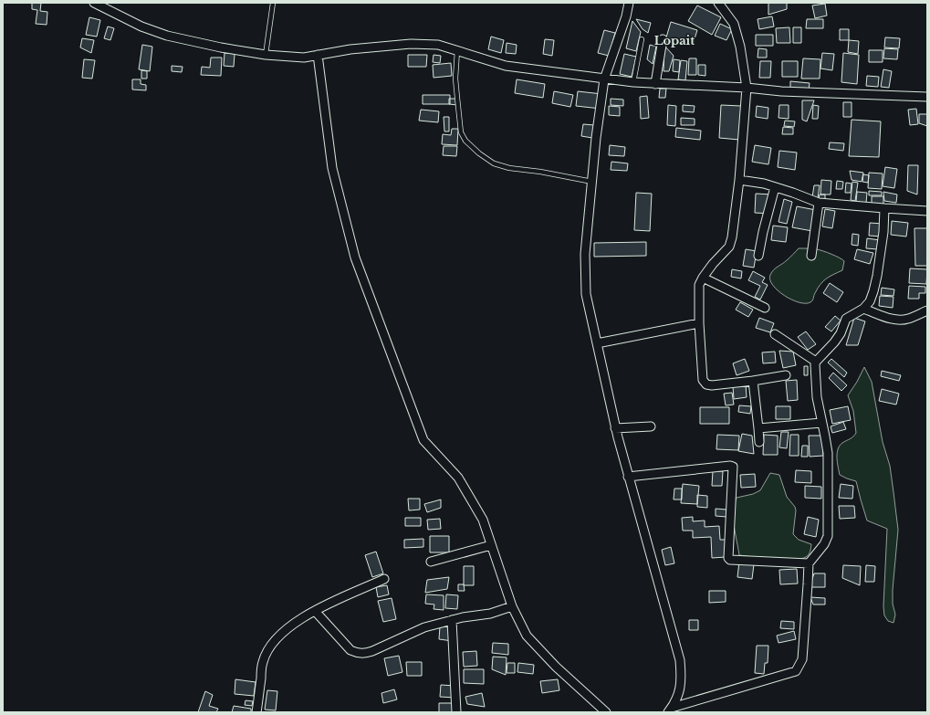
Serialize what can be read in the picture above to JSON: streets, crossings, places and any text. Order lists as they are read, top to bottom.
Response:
{
  "districts": ["Lopait"]
}
